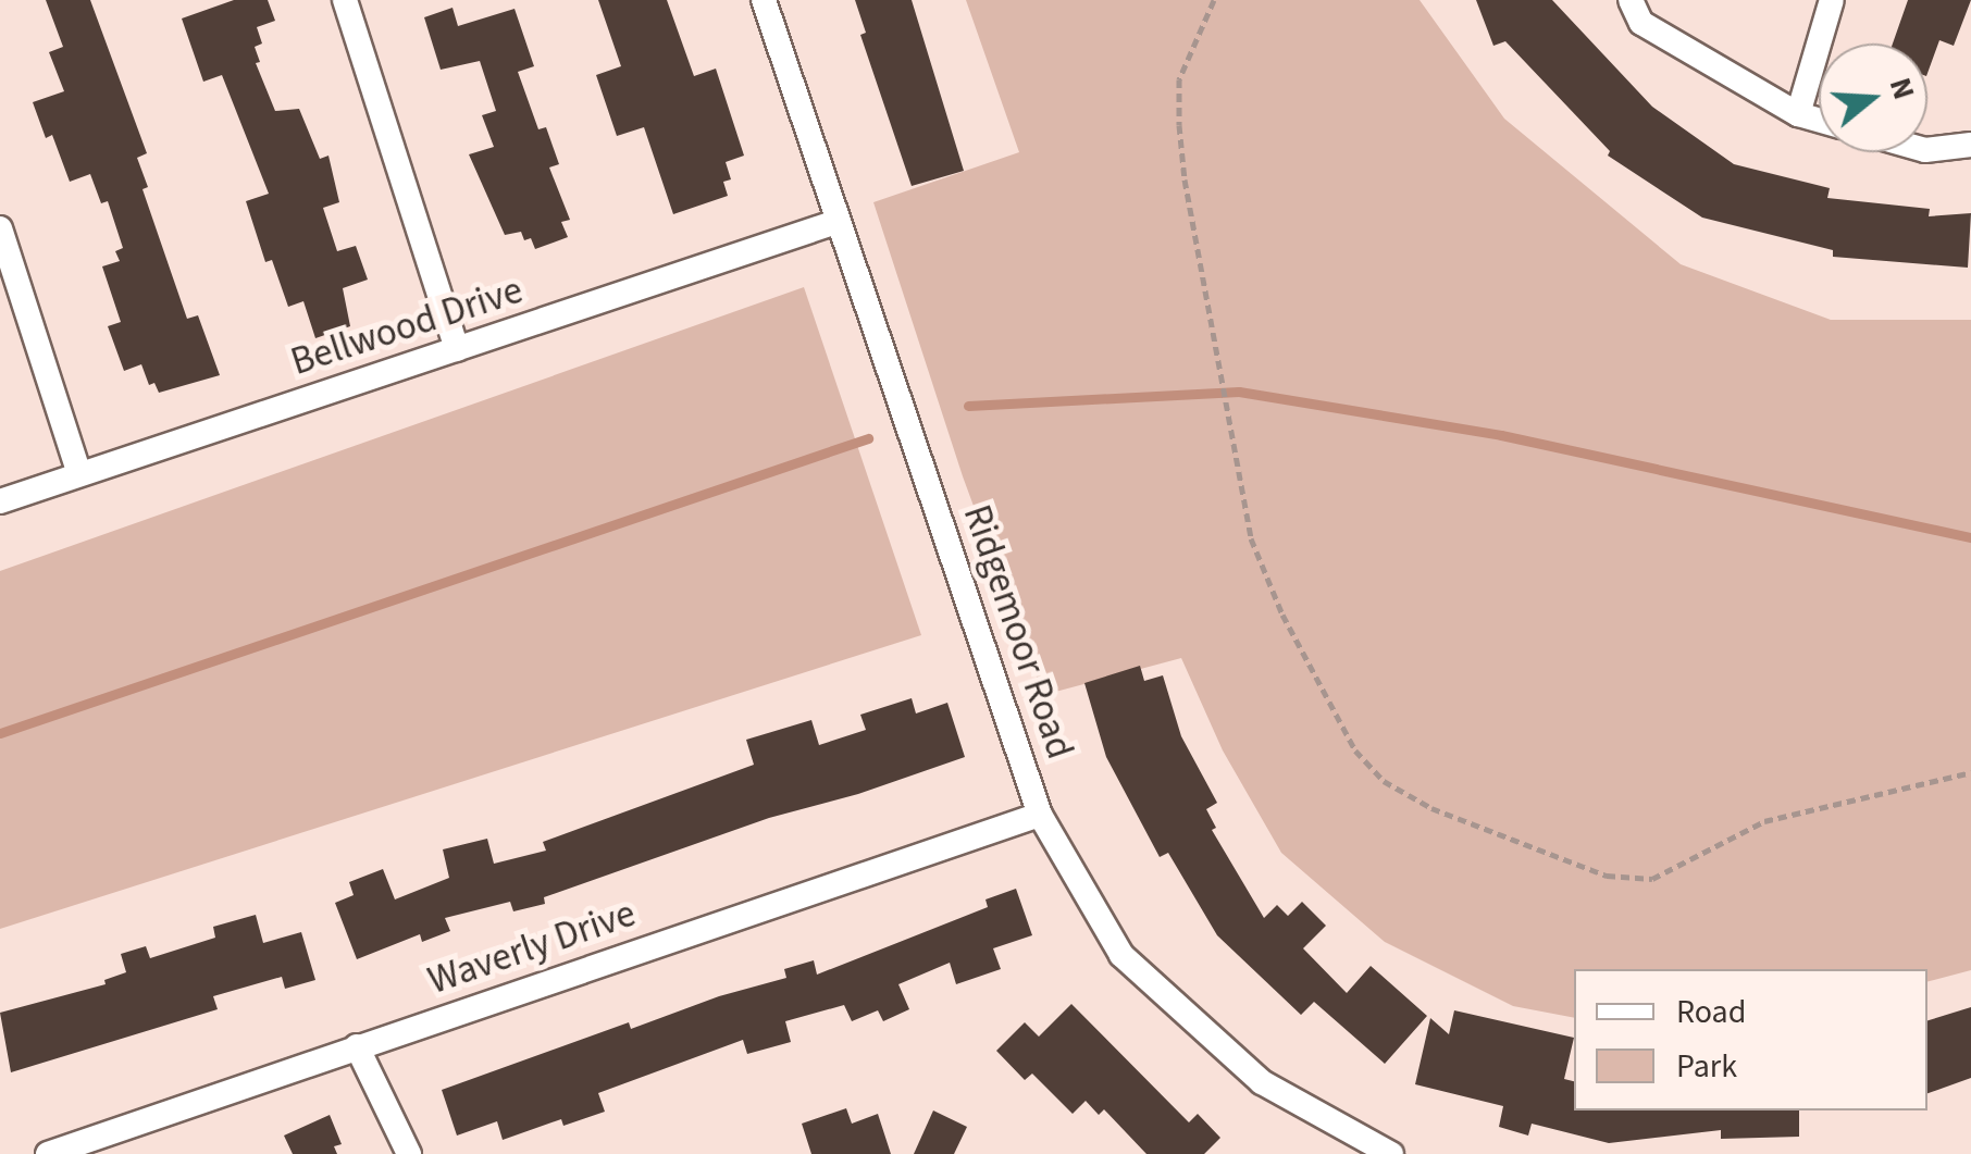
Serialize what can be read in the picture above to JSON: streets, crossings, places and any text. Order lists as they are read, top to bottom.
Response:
{
  "streets": {
    "street": ["Bellwood Drive", "Ridgemoor Road", "Waverly Drive"]
  },
  "crossings": [
    ["Bellwood Drive", "Ridgemoor Road"],
    ["Ridgemoor Road", "Waverly Drive"]
  ],
  "legend": ["Road", "Park"],
  "north": "right"
}
